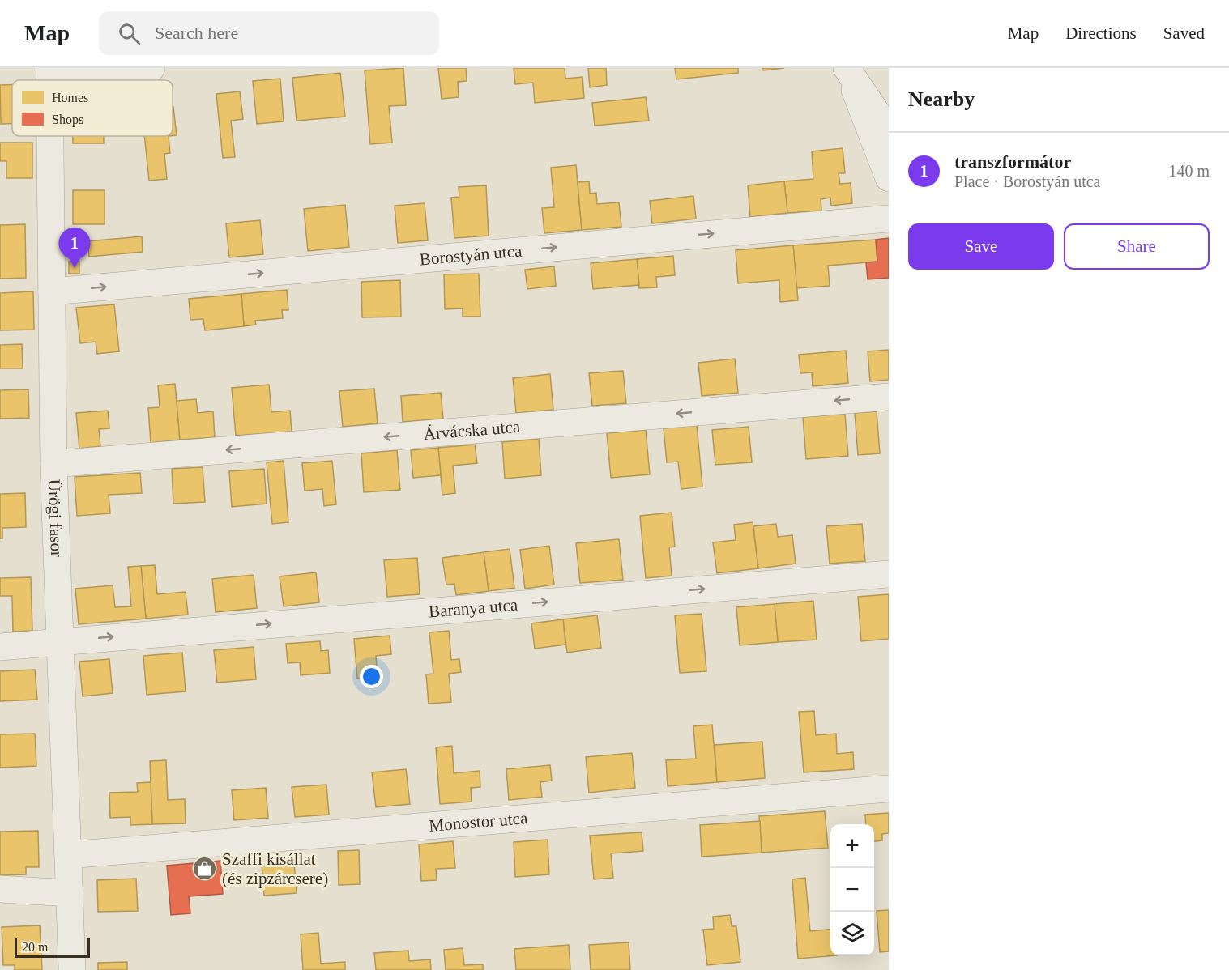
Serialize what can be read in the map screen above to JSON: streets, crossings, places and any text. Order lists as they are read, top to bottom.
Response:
{
  "streets": {
    "street": [
      "Borostyán utca",
      "Árvácska utca",
      "Ürögi fasor",
      "Baranya utca",
      "Monostor utca"
    ]
  },
  "crossings": [
    ["Borostyán utca", "Ürögi fasor"],
    ["Árvácska utca", "Ürögi fasor"],
    ["Ürögi fasor", "Baranya utca"],
    ["Ürögi fasor", "Monostor utca"]
  ],
  "one_way": ["Borostyán utca", "Árvácska utca", "Baranya utca"],
  "places": {
    "shop": ["Szaffi kisállat (és zipzárcsere)"]
  },
  "legend": ["Homes", "Shops"],
  "scale_bar": "20 m",
  "page": {
    "header": "Map",
    "search": "Search here",
    "nav": ["Map", "Directions", "Saved"],
    "heading": "Nearby",
    "list": [
      {
        "mark": "1",
        "name": "transzformátor",
        "note": "Place · Borostyán utca",
        "value": "140 m"
      }
    ],
    "buttons": ["Save", "Share"],
    "pins": "1",
    "map_buttons": ["+", "−"],
    "scale": "20 m"
  }
}
